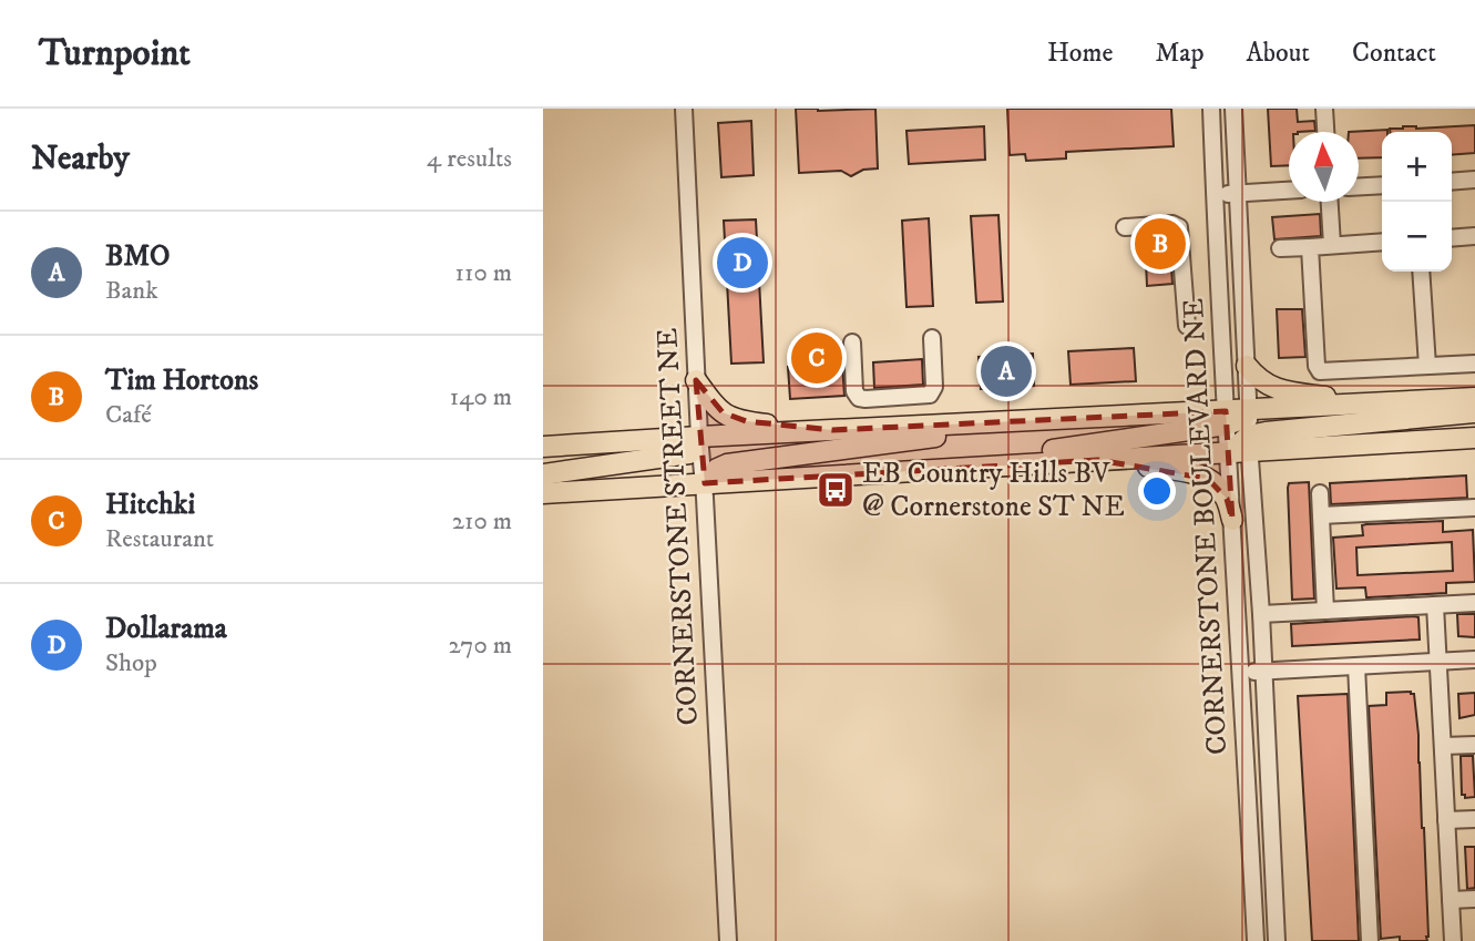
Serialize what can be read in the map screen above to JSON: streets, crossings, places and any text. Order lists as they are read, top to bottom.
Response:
{
  "streets": {
    "street": ["CORNERSTONE STREET NE", "CORNERSTONE BOULEVARD NE"]
  },
  "places": {
    "bus stop": ["EB Country Hills BV @ Cornerstone ST NE"]
  },
  "north": "top",
  "page": {
    "header": "Turnpoint",
    "nav": [
      "Home",
      "Map",
      "About",
      "Contact"
    ],
    "heading": ["Nearby", "4 results"],
    "map_buttons": ["+", "−"],
    "list": [
      {
        "mark": "A",
        "name": "BMO",
        "note": "Bank",
        "value": "110 m"
      },
      {
        "mark": "B",
        "name": "Tim Hortons",
        "note": "Café",
        "value": "140 m"
      },
      {
        "mark": "C",
        "name": "Hitchki",
        "note": "Restaurant",
        "value": "210 m"
      },
      {
        "mark": "D",
        "name": "Dollarama",
        "note": "Shop",
        "value": "270 m"
      }
    ],
    "pins": [
      "B",
      "D",
      "C",
      "A"
    ]
  }
}
